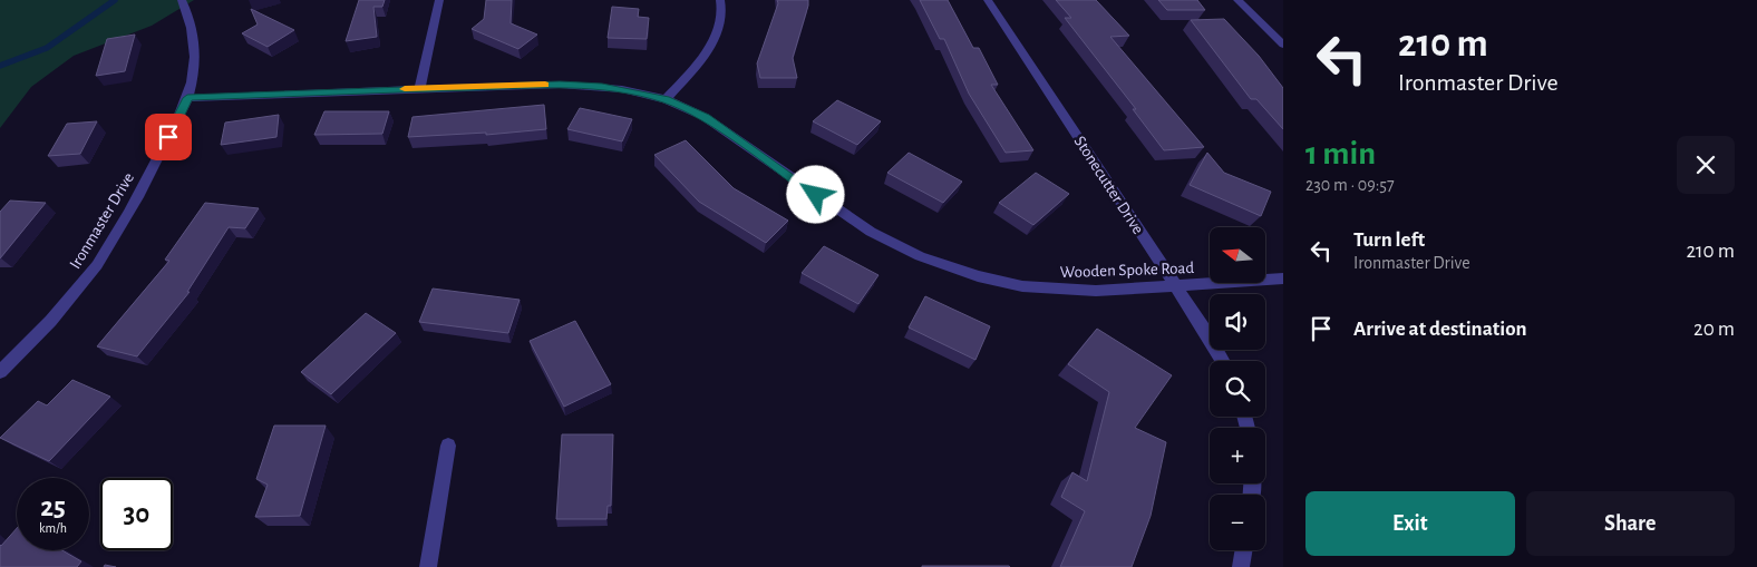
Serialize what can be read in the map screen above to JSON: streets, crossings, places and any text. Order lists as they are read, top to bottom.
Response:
{
  "streets": {
    "street": ["Stonecutter Drive", "Ironmaster Drive", "Wooden Spoke Road"]
  },
  "crossings": [
    ["Stonecutter Drive", "Wooden Spoke Road"],
    ["Ironmaster Drive", "Wooden Spoke Road"]
  ],
  "north": "left",
  "page": {
    "turn": ["210 m", "Ironmaster Drive"],
    "heading": ["1 min", "230 m · 09:57"],
    "list": [
      {
        "name": "Turn left",
        "note": "Ironmaster Drive",
        "value": "210 m"
      },
      {
        "name": "Arrive at destination",
        "value": "20 m"
      }
    ],
    "map_buttons": ["+", "−"],
    "speed": "25 km/h",
    "limit": "30",
    "buttons": ["Exit", "Share"]
  }
}
